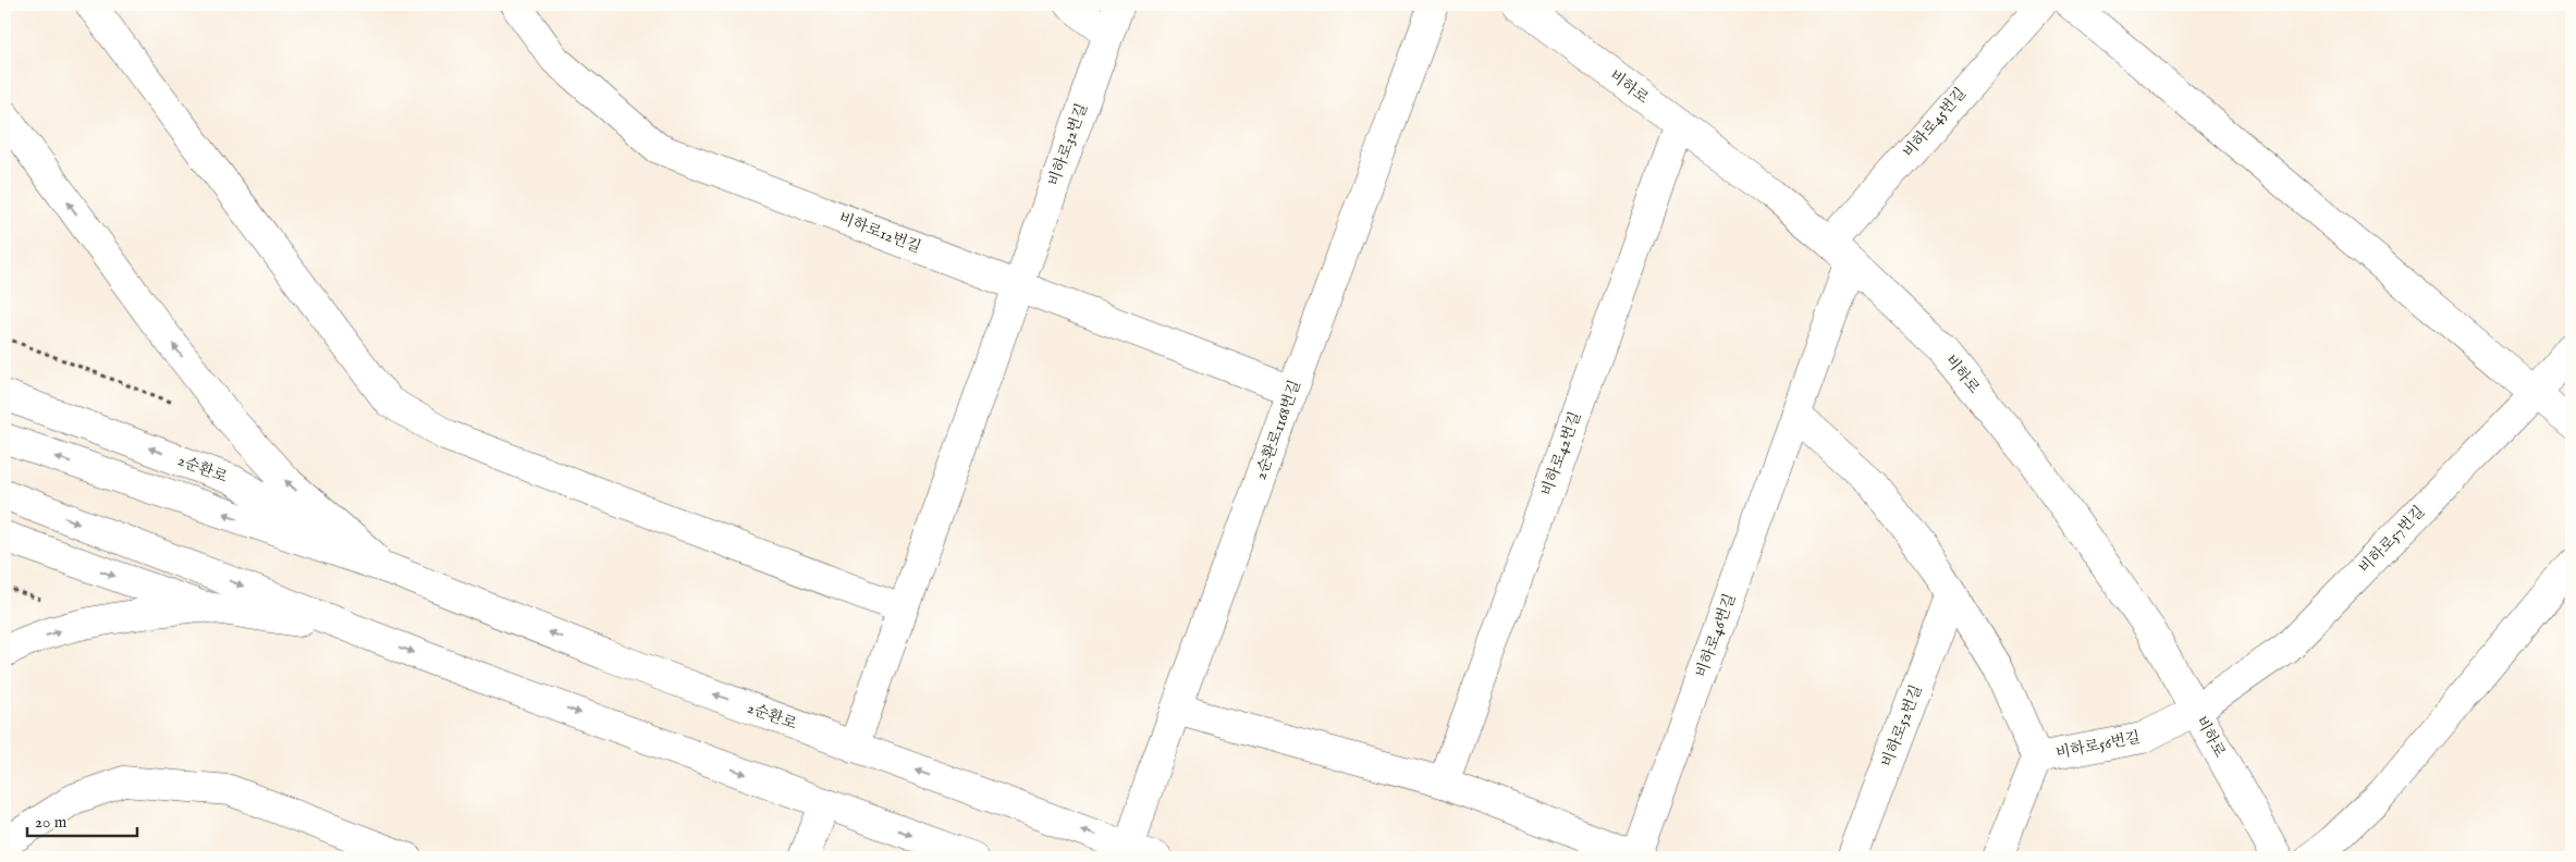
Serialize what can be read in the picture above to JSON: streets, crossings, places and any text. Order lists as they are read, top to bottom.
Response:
{
  "streets": {
    "street": [
      "비하로",
      "비하로45번길",
      "비하로32번길",
      "비하로12번길",
      "2순환로1168번길",
      "비하로42번길",
      "2순환로",
      "비하로57번길",
      "비하로46번길",
      "비하로52번길",
      "비하로56번길"
    ]
  },
  "crossings": [
    ["비하로", "비하로45번길"],
    ["비하로", "비하로42번길"],
    ["비하로", "비하로57번길"],
    ["비하로", "비하로46번길"],
    ["비하로", "비하로56번길"],
    ["비하로32번길", "비하로12번길"],
    ["비하로32번길", "2순환로"],
    ["비하로12번길", "2순환로1168번길"],
    ["2순환로1168번길", "2순환로"],
    ["비하로57번길", "비하로56번길"]
  ],
  "scale_bar": "20 m"
}
